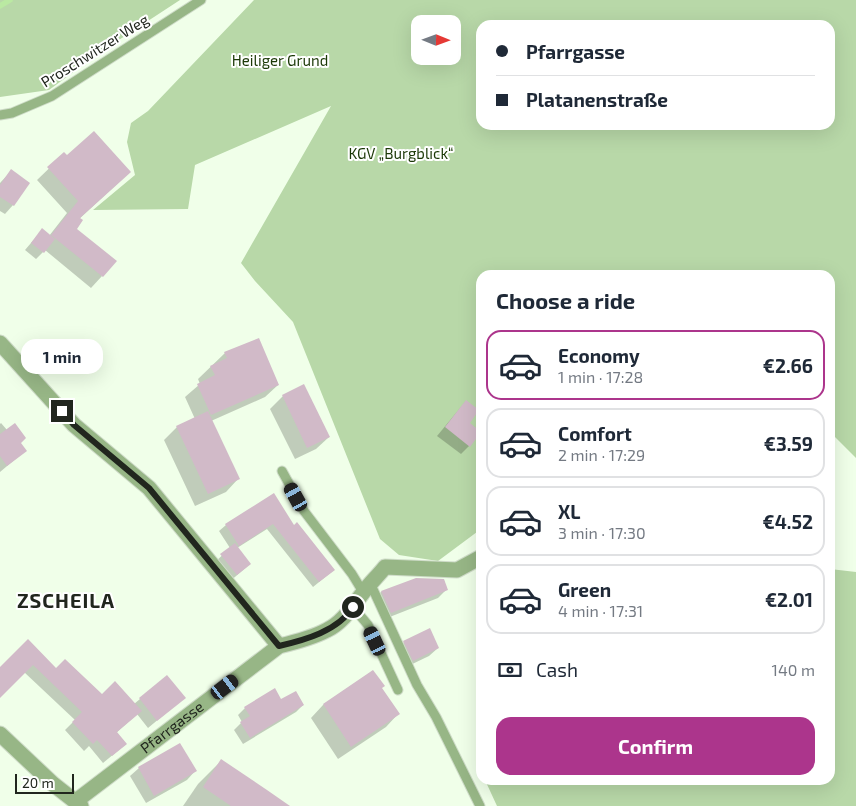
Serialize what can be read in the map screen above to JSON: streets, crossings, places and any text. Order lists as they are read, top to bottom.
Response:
{
  "streets": {
    "street": ["Pfarrgasse"],
    "lane": ["Proschwitzer Weg"]
  },
  "districts": ["ZSCHEILA"],
  "parks": ["Heiliger Grund", "KGV „Burgblick“"],
  "scale_bar": "20 m",
  "north": "right",
  "page": {
    "banner": ["Pfarrgasse", "Platanenstraße"],
    "heading": "Choose a ride",
    "list": [
      {
        "name": "Economy",
        "note": "1 min · 17:28",
        "value": "€2.66"
      },
      {
        "name": "Comfort",
        "note": "2 min · 17:29",
        "value": "€3.59"
      },
      {
        "name": "XL",
        "note": "3 min · 17:30",
        "value": "€4.52"
      },
      {
        "name": "Green",
        "note": "4 min · 17:31",
        "value": "€2.01"
      }
    ],
    "bubble": "1 min",
    "pay": ["Cash", "140 m"],
    "buttons": "Confirm",
    "scale": "20 m"
  }
}
